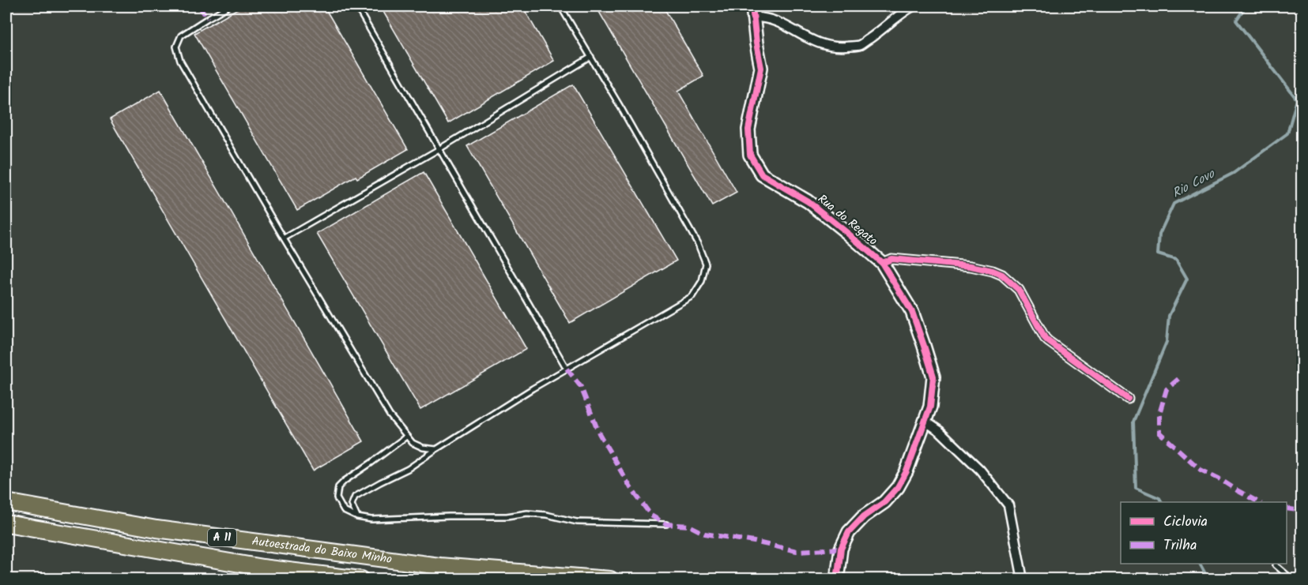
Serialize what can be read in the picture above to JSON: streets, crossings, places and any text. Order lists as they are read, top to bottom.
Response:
{
  "streets": {
    "highway": ["A 11", "Autoestrada do Baixo Minho"],
    "street": ["Rua do Regato"]
  },
  "water": ["Rio Covo"],
  "legend": ["Ciclovia", "Trilha"]
}
